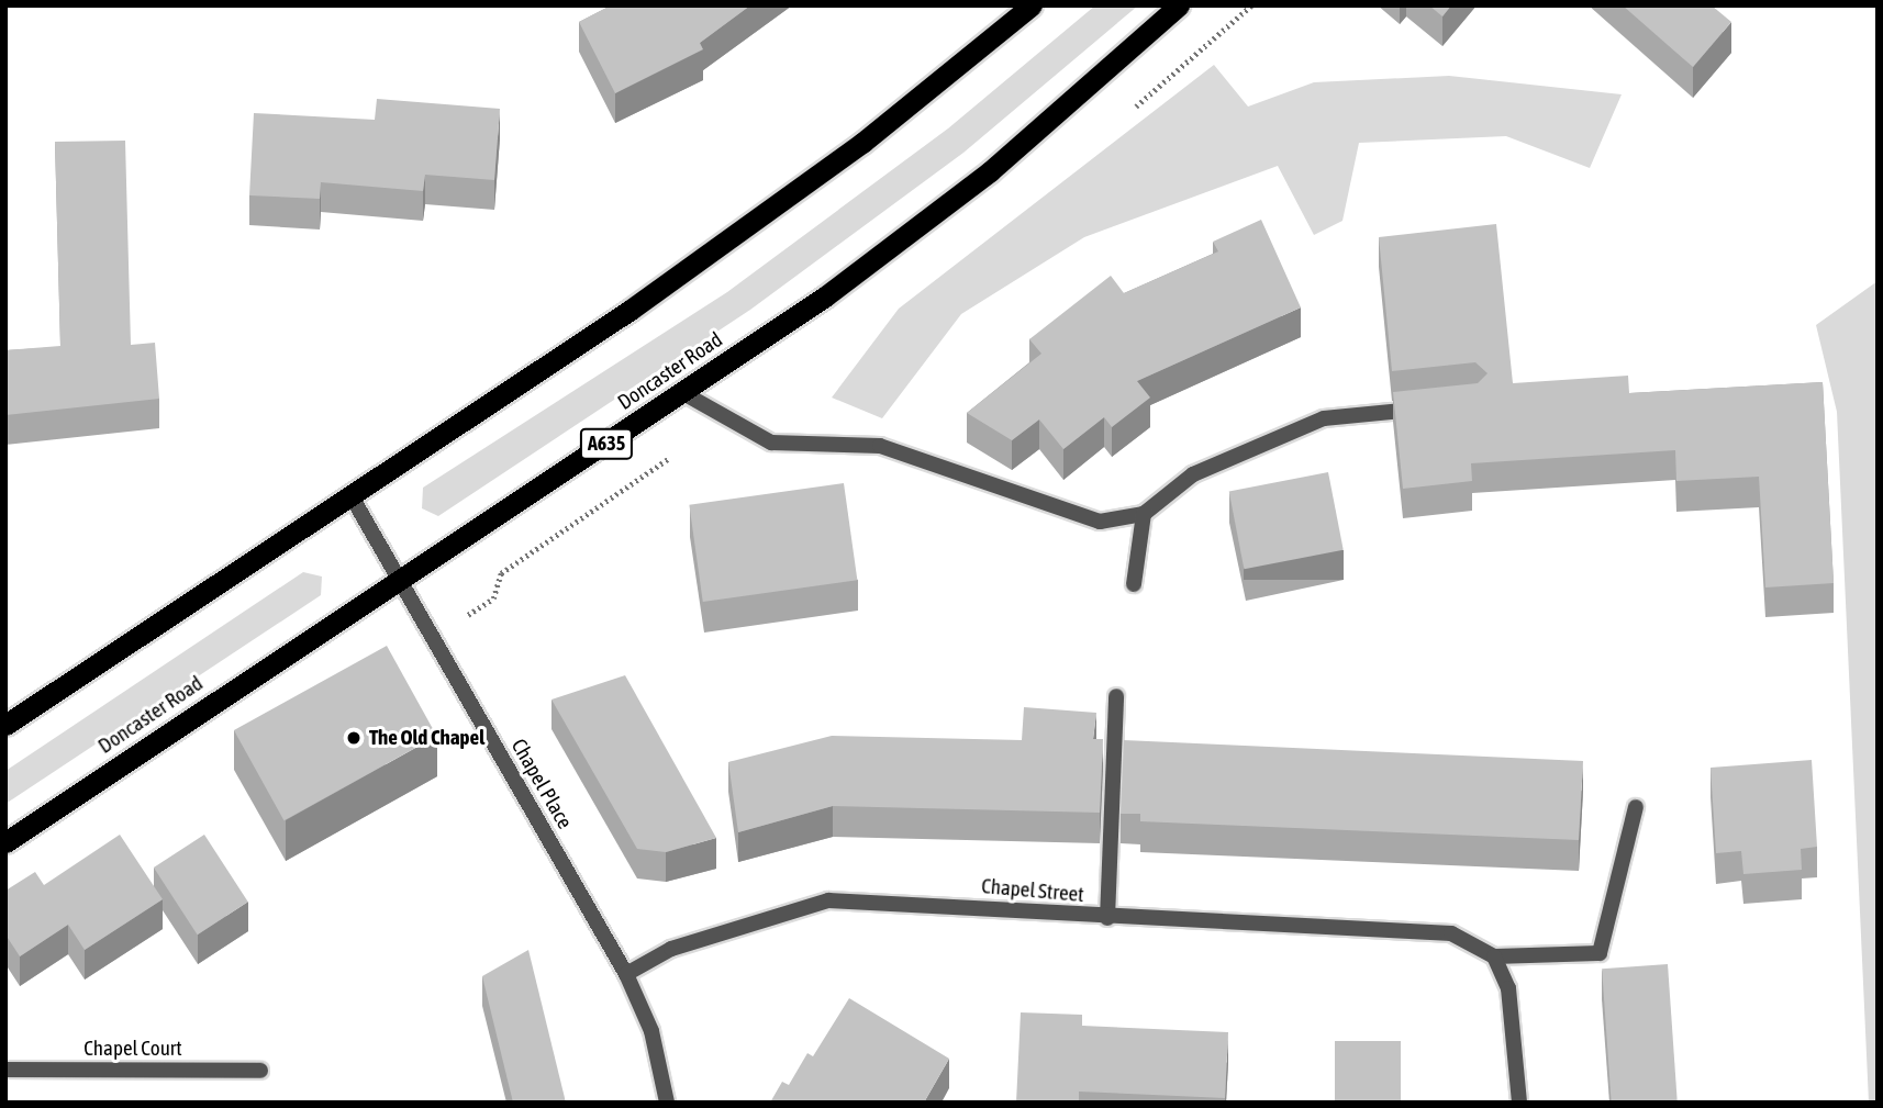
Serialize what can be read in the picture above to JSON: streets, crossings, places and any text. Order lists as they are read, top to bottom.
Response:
{
  "streets": {
    "highway": ["Doncaster Road", "A635"],
    "street": ["Chapel Place", "Chapel Street", "Chapel Court"]
  },
  "crossings": [
    ["Doncaster Road", "Chapel Place"],
    ["Chapel Place", "Chapel Street"]
  ],
  "places": ["The Old Chapel"]
}
